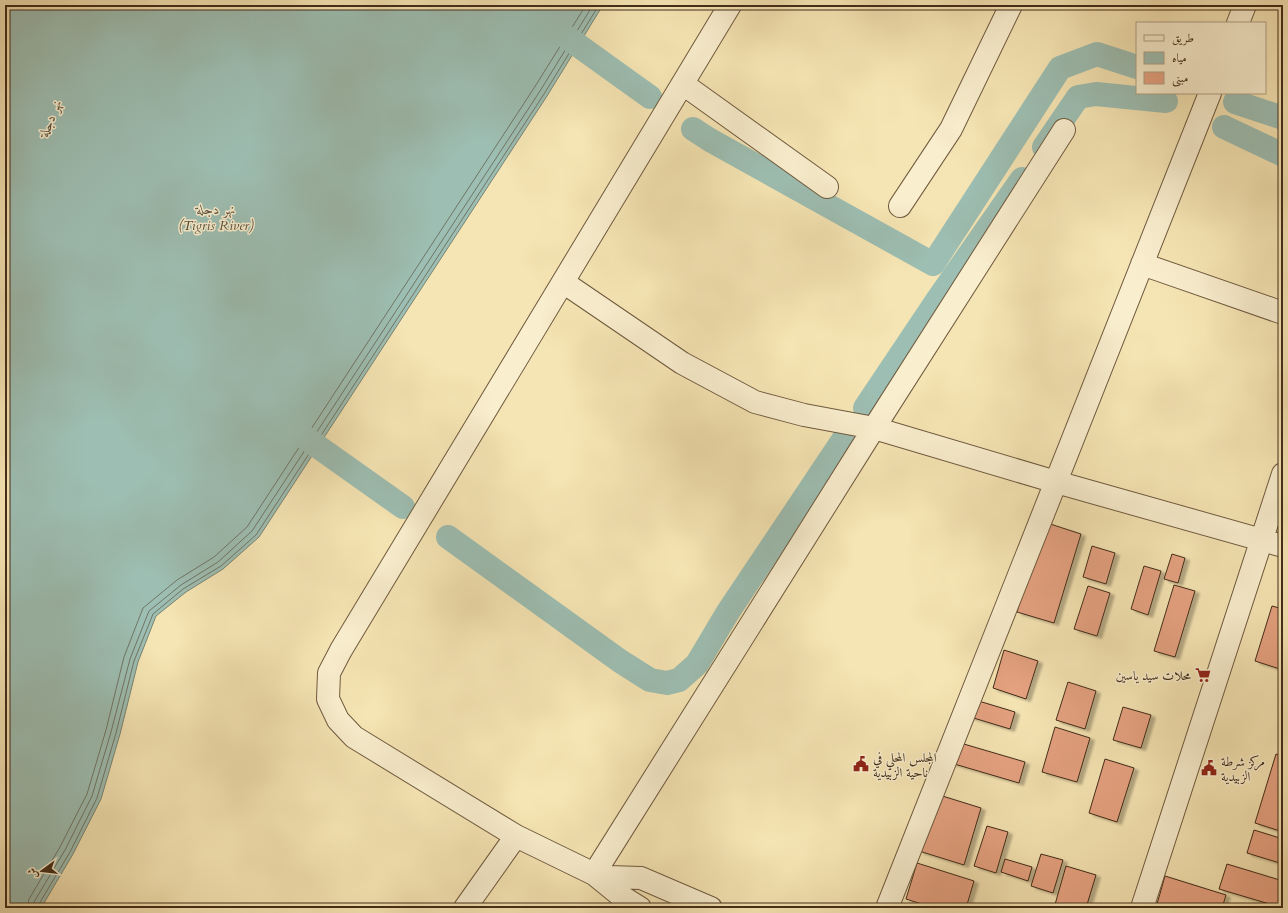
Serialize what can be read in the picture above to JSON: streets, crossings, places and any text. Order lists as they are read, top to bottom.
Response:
{
  "water": ["نهر دجلة", "نهر دجلة (Tigris River)"],
  "places": {
    "supermarket": ["محلات سيد ياسين"],
    "public building": ["المجلس المحلي في ناحية الزبيدية", "مركز شرطة الزبيدية"]
  },
  "legend": ["طريق", "مياه", "مبنى"],
  "north": "left"
}
